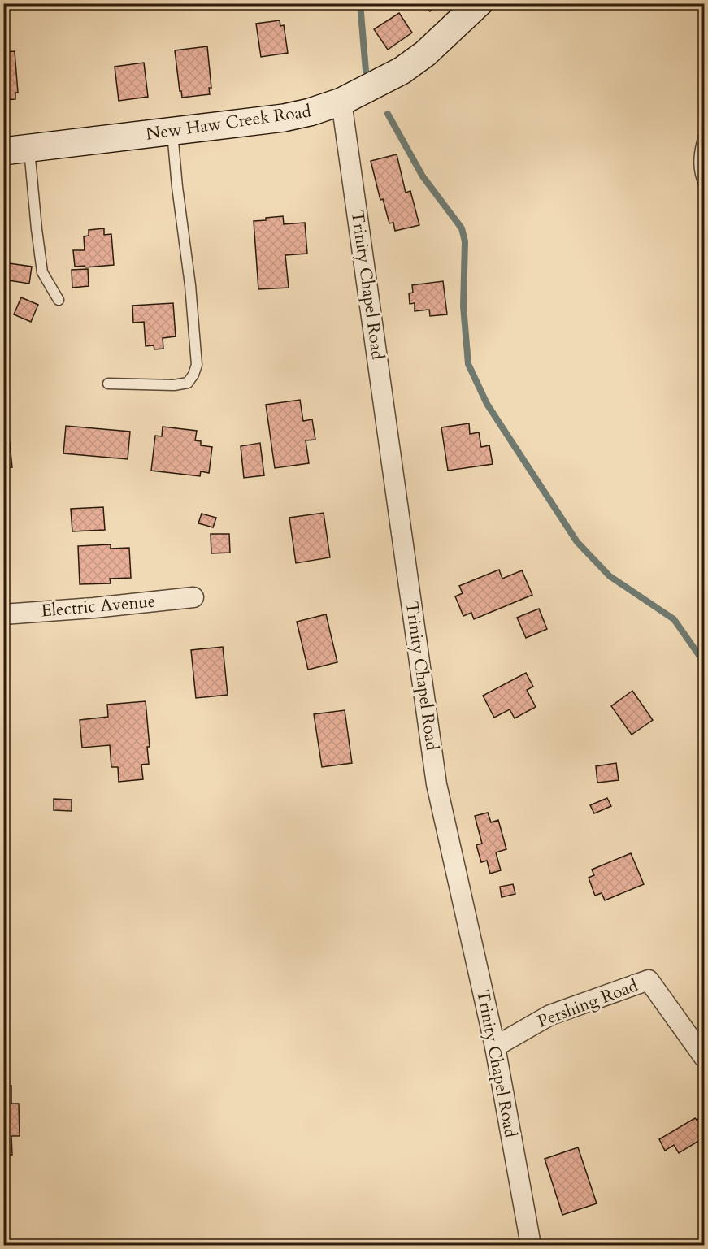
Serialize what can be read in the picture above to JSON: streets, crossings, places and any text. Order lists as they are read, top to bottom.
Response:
{
  "streets": {
    "street": [
      "New Haw Creek Road",
      "Trinity Chapel Road",
      "Electric Avenue",
      "Pershing Road"
    ]
  },
  "crossings": [
    ["New Haw Creek Road", "Trinity Chapel Road"],
    ["Trinity Chapel Road", "Pershing Road"]
  ]
}
